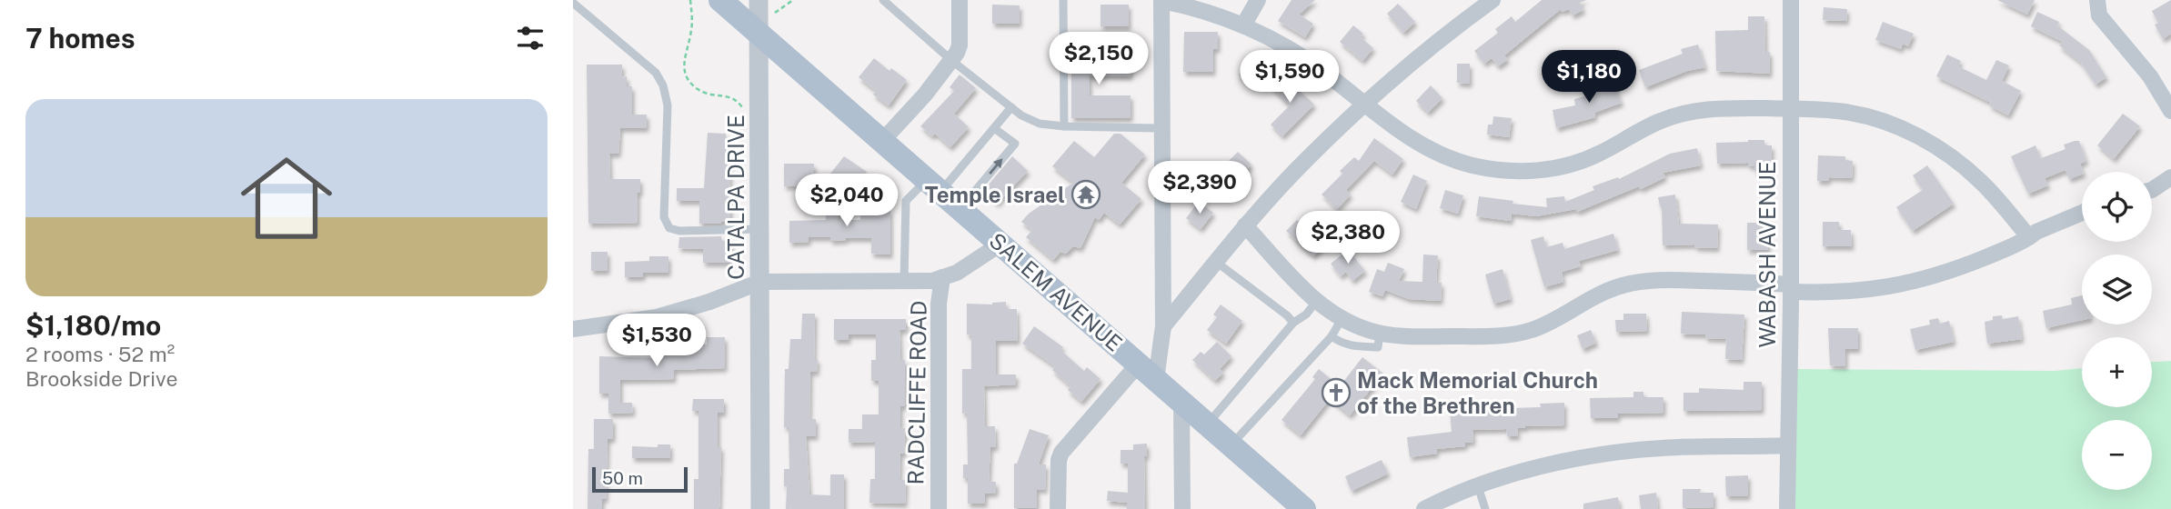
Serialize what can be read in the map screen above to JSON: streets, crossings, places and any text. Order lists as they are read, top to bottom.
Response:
{
  "streets": {
    "main road": ["SALEM AVENUE"],
    "street": ["CATALPA DRIVE", "WABASH AVENUE", "RADCLIFFE ROAD"]
  },
  "crossings": [
    ["CATALPA DRIVE", "SALEM AVENUE"]
  ],
  "places": {
    "temple": ["Temple Israel"],
    "church": ["Mack Memorial Church of the Brethren"]
  },
  "scale_bar": "50 m",
  "page": {
    "heading": "7 homes",
    "price": [
      "$2,150",
      "$1,590",
      "$1,180",
      "$2,390",
      "$2,040",
      "$2,380",
      "$1,530"
    ],
    "list": [
      {
        "name": "$1,180/mo",
        "note": "2 rooms · 52 m² · Brookside Drive"
      }
    ],
    "map_buttons": ["+", "−"],
    "scale": "50 m"
  }
}
